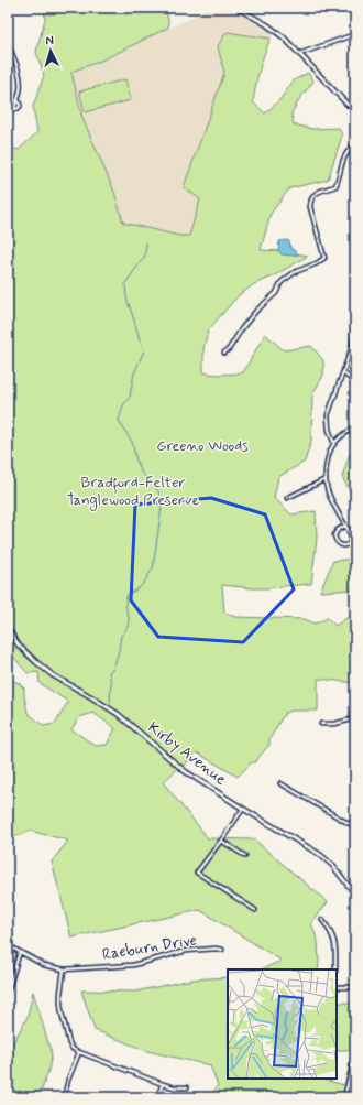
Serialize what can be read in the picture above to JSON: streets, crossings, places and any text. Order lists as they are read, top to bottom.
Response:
{
  "streets": {
    "street": ["Kirby Avenue", "Raeburn Drive"]
  },
  "parks": ["Greeno Woods", "Bradford-Felter Tanglewood Preserve"],
  "north": "top"
}
